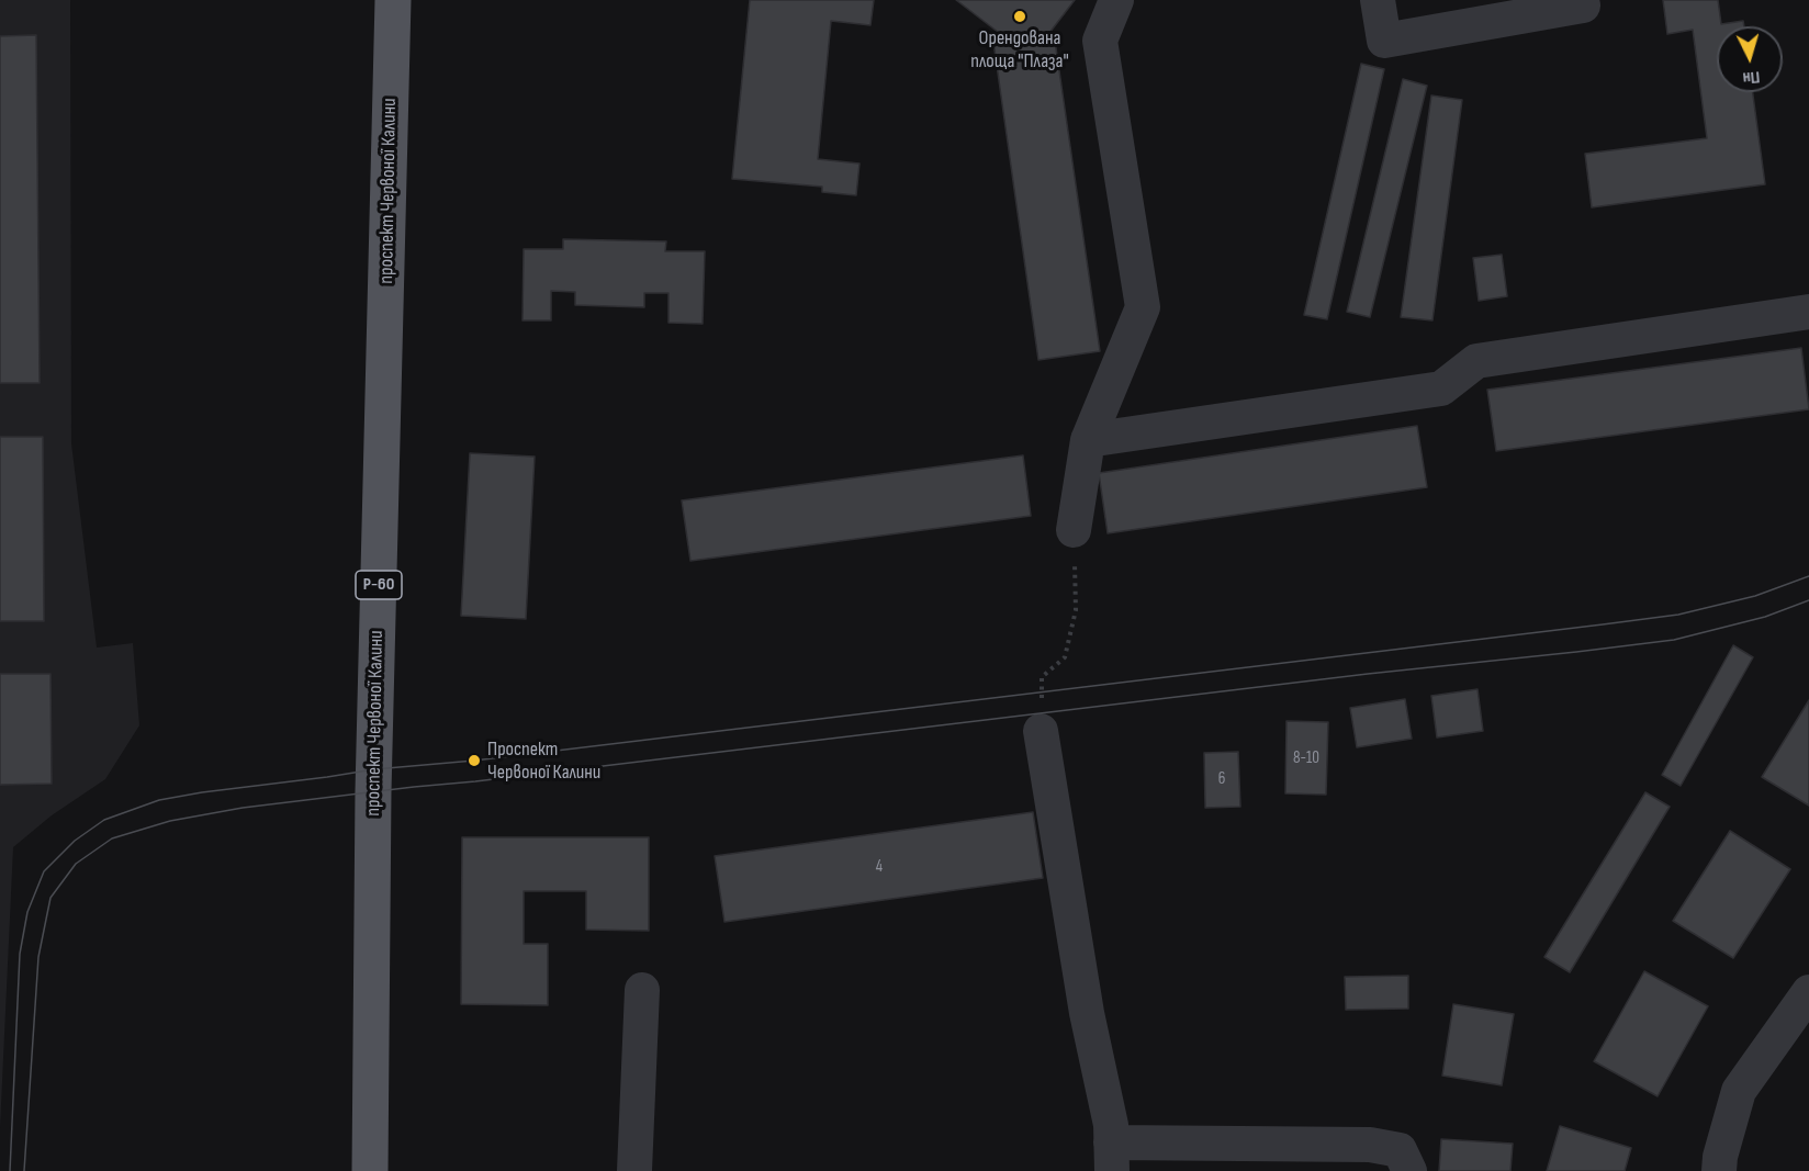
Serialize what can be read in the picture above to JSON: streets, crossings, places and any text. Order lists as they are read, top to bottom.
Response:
{
  "streets": {
    "main road": ["проспект Червоної Калини", "Р-60"]
  },
  "places": ["Орендована площа \"Плаза\"", "Проспект Червоної Калини"],
  "house_numbers": ["8-10", "6", "4"],
  "north": "bottom"
}
